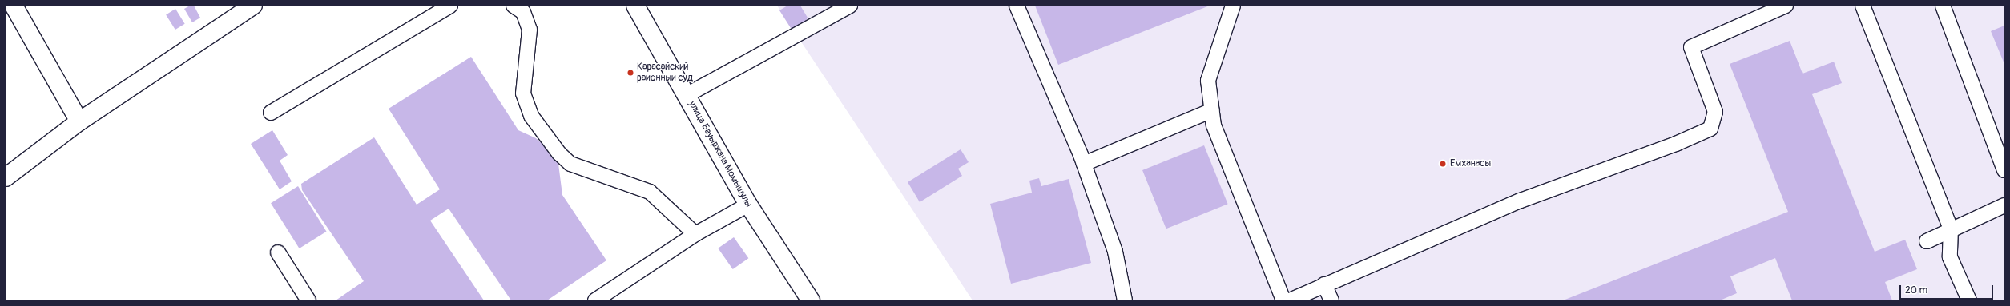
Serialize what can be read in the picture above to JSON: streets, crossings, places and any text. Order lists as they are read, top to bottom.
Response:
{
  "streets": {
    "street": ["улица Бауыржана Момышулы"]
  },
  "places": ["Карасайский районный суд", "Емханасы"],
  "scale_bar": "20 m"
}
